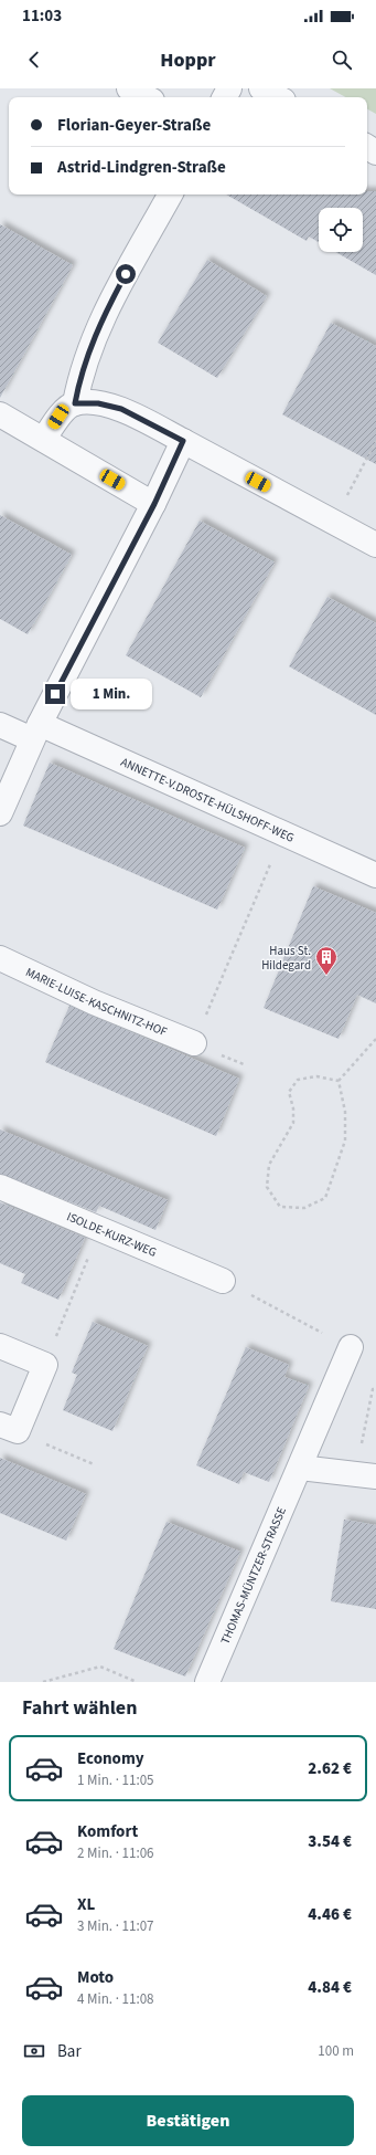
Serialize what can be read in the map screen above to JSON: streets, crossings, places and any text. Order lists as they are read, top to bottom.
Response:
{
  "streets": {
    "street": [
      "ANNETTE-V.DROSTE-HÜLSHOFF-WEG",
      "MARIE-LUISE-KASCHNITZ-HOF",
      "ISOLDE-KURZ-WEG",
      "THOMAS-MÜNTZER-STRASSE"
    ]
  },
  "places": {
    "building": ["Haus St. Hildegard"]
  },
  "page": {
    "status": "11:03",
    "header": "Hoppr",
    "banner": ["Florian-Geyer-Straße", "Astrid-Lindgren-Straße"],
    "bubble": "1 Min.",
    "heading": "Fahrt wählen",
    "list": [
      {
        "name": "Economy",
        "note": "1 Min. · 11:05",
        "value": "2.62 €"
      },
      {
        "name": "Komfort",
        "note": "2 Min. · 11:06",
        "value": "3.54 €"
      },
      {
        "name": "XL",
        "note": "3 Min. · 11:07",
        "value": "4.46 €"
      },
      {
        "name": "Moto",
        "note": "4 Min. · 11:08",
        "value": "4.84 €"
      }
    ],
    "pay": ["Bar", "100 m"],
    "buttons": "Bestätigen"
  }
}
